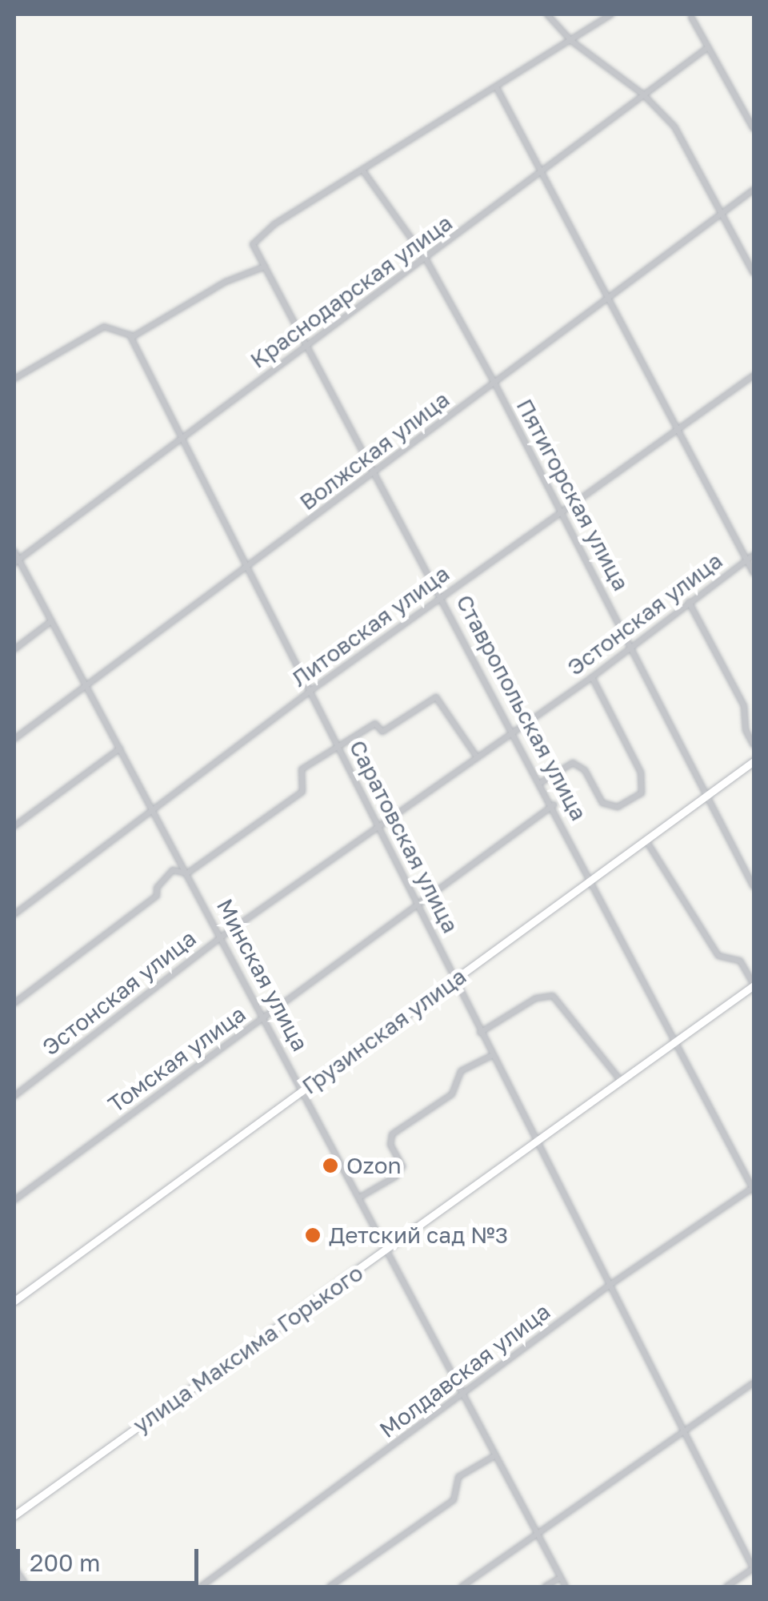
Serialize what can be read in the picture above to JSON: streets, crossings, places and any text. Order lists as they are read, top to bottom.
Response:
{
  "streets": {
    "main road": ["Грузинская улица", "улица Максима Горького"],
    "street": [
      "Краснодарская улица",
      "Волжская улица",
      "Пятигорская улица",
      "Эстонская улица",
      "Литовская улица",
      "Ставропольская улица",
      "Саратовская улица",
      "Минская улица",
      "Томская улица",
      "Молдавская улица"
    ]
  },
  "crossings": [
    ["Краснодарская улица", "Пятигорская улица"],
    ["Краснодарская улица", "Ставропольская улица"],
    ["Краснодарская улица", "Саратовская улица"],
    ["Краснодарская улица", "Минская улица"],
    ["Волжская улица", "Пятигорская улица"],
    ["Волжская улица", "Ставропольская улица"],
    ["Волжская улица", "Саратовская улица"],
    ["Волжская улица", "Минская улица"],
    ["Пятигорская улица", "Эстонская улица"],
    ["Пятигорская улица", "Литовская улица"],
    ["Пятигорская улица", "Ставропольская улица"],
    ["Пятигорская улица", "Грузинская улица"],
    ["Эстонская улица", "Ставропольская улица"],
    ["Эстонская улица", "Саратовская улица"],
    ["Эстонская улица", "Минская улица"],
    ["Литовская улица", "Ставропольская улица"],
    ["Литовская улица", "Саратовская улица"],
    ["Литовская улица", "Минская улица"],
    ["Ставропольская улица", "Грузинская улица"],
    ["Ставропольская улица", "Томская улица"],
    ["Ставропольская улица", "улица Максима Горького"],
    ["Ставропольская улица", "Молдавская улица"],
    ["Саратовская улица", "Грузинская улица"],
    ["Саратовская улица", "Томская улица"],
    ["Саратовская улица", "улица Максима Горького"],
    ["Саратовская улица", "Молдавская улица"],
    ["Минская улица", "Грузинская улица"],
    ["Минская улица", "Томская улица"],
    ["Минская улица", "улица Максима Горького"],
    ["Минская улица", "Молдавская улица"]
  ],
  "places": ["Ozon", "Детский сад №3"],
  "scale_bar": "200 m"
}
